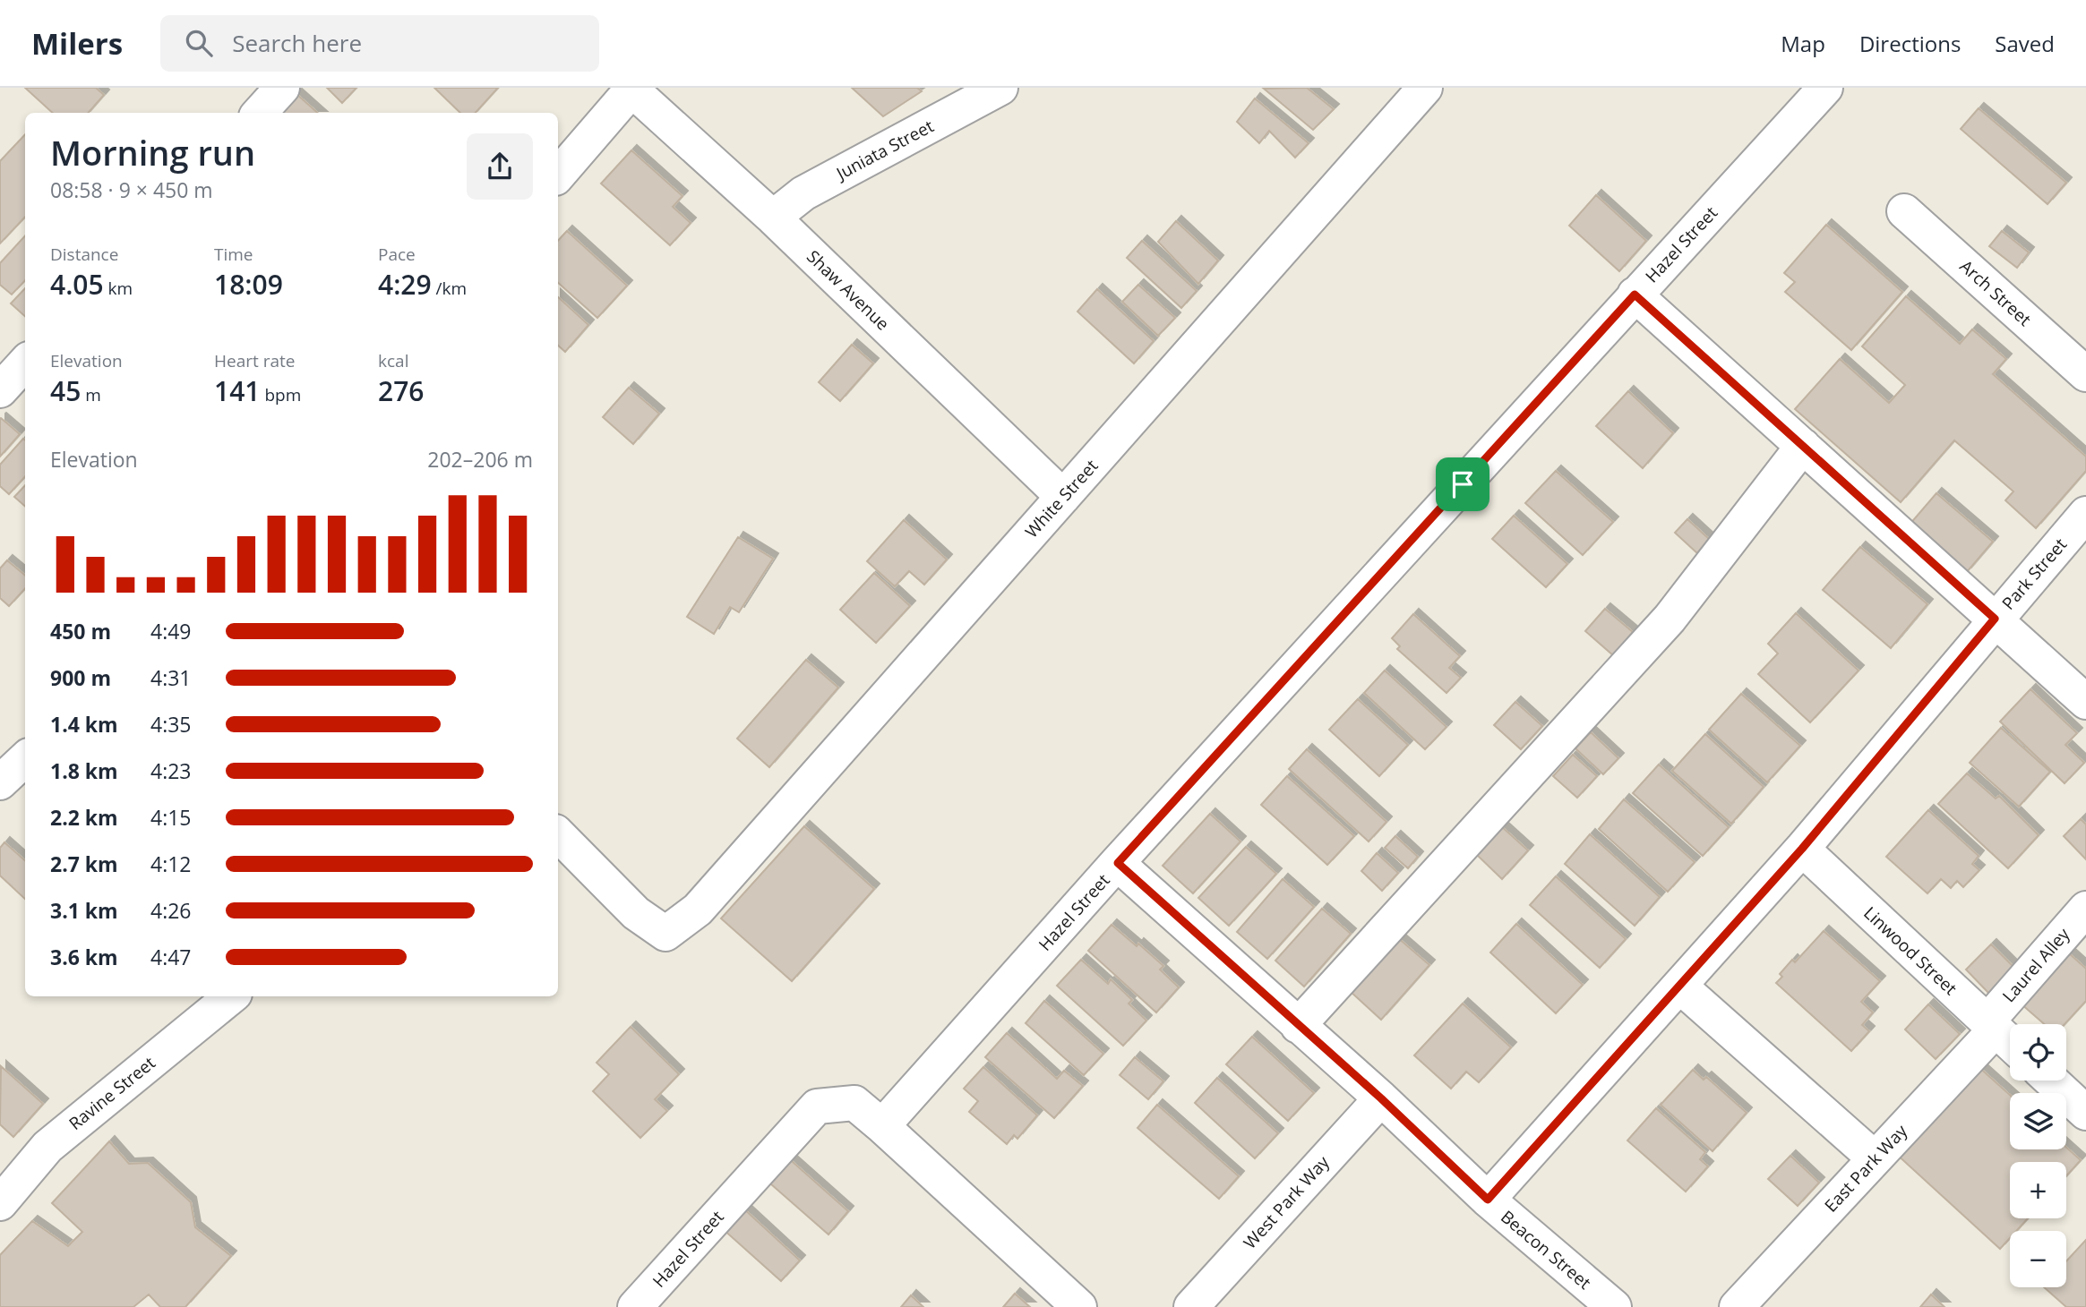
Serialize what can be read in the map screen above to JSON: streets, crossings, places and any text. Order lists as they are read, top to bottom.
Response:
{
  "streets": {
    "street": [
      "Juniata Street",
      "Hazel Street",
      "Shaw Avenue",
      "Arch Street",
      "White Street",
      "Park Street",
      "Linwood Street",
      "Laurel Alley",
      "Ravine Street",
      "East Park Way",
      "West Park Way",
      "Beacon Street"
    ]
  },
  "crossings": [
    ["Juniata Street", "Shaw Avenue"],
    ["Hazel Street", "Beacon Street"],
    ["Shaw Avenue", "White Street"],
    ["Park Street", "Linwood Street"],
    ["Park Street", "Beacon Street"],
    ["Linwood Street", "Laurel Alley"],
    ["Linwood Street", "East Park Way"],
    ["Laurel Alley", "East Park Way"],
    ["West Park Way", "Beacon Street"]
  ],
  "page": {
    "header": "Milers",
    "search": "Search here",
    "nav": ["Map", "Directions", "Saved"],
    "heading": ["Morning run", "08:58 · 9 × 450 m"],
    "stats": [
      ["Distance", "4.05 km"],
      ["Time", "18:09"],
      ["Pace", "4:29 /km"],
      ["Elevation", "45 m"],
      ["Heart rate", "141 bpm"],
      ["kcal", "276"]
    ],
    "chart": ["Elevation", "202–206 m"],
    "list": [
      {
        "name": "450 m",
        "note": "4:49"
      },
      {
        "name": "900 m",
        "note": "4:31"
      },
      {
        "name": "1.4 km",
        "note": "4:35"
      },
      {
        "name": "1.8 km",
        "note": "4:23"
      },
      {
        "name": "2.2 km",
        "note": "4:15"
      },
      {
        "name": "2.7 km",
        "note": "4:12"
      },
      {
        "name": "3.1 km",
        "note": "4:26"
      },
      {
        "name": "3.6 km",
        "note": "4:47"
      }
    ],
    "map_buttons": ["+", "−"]
  }
}
